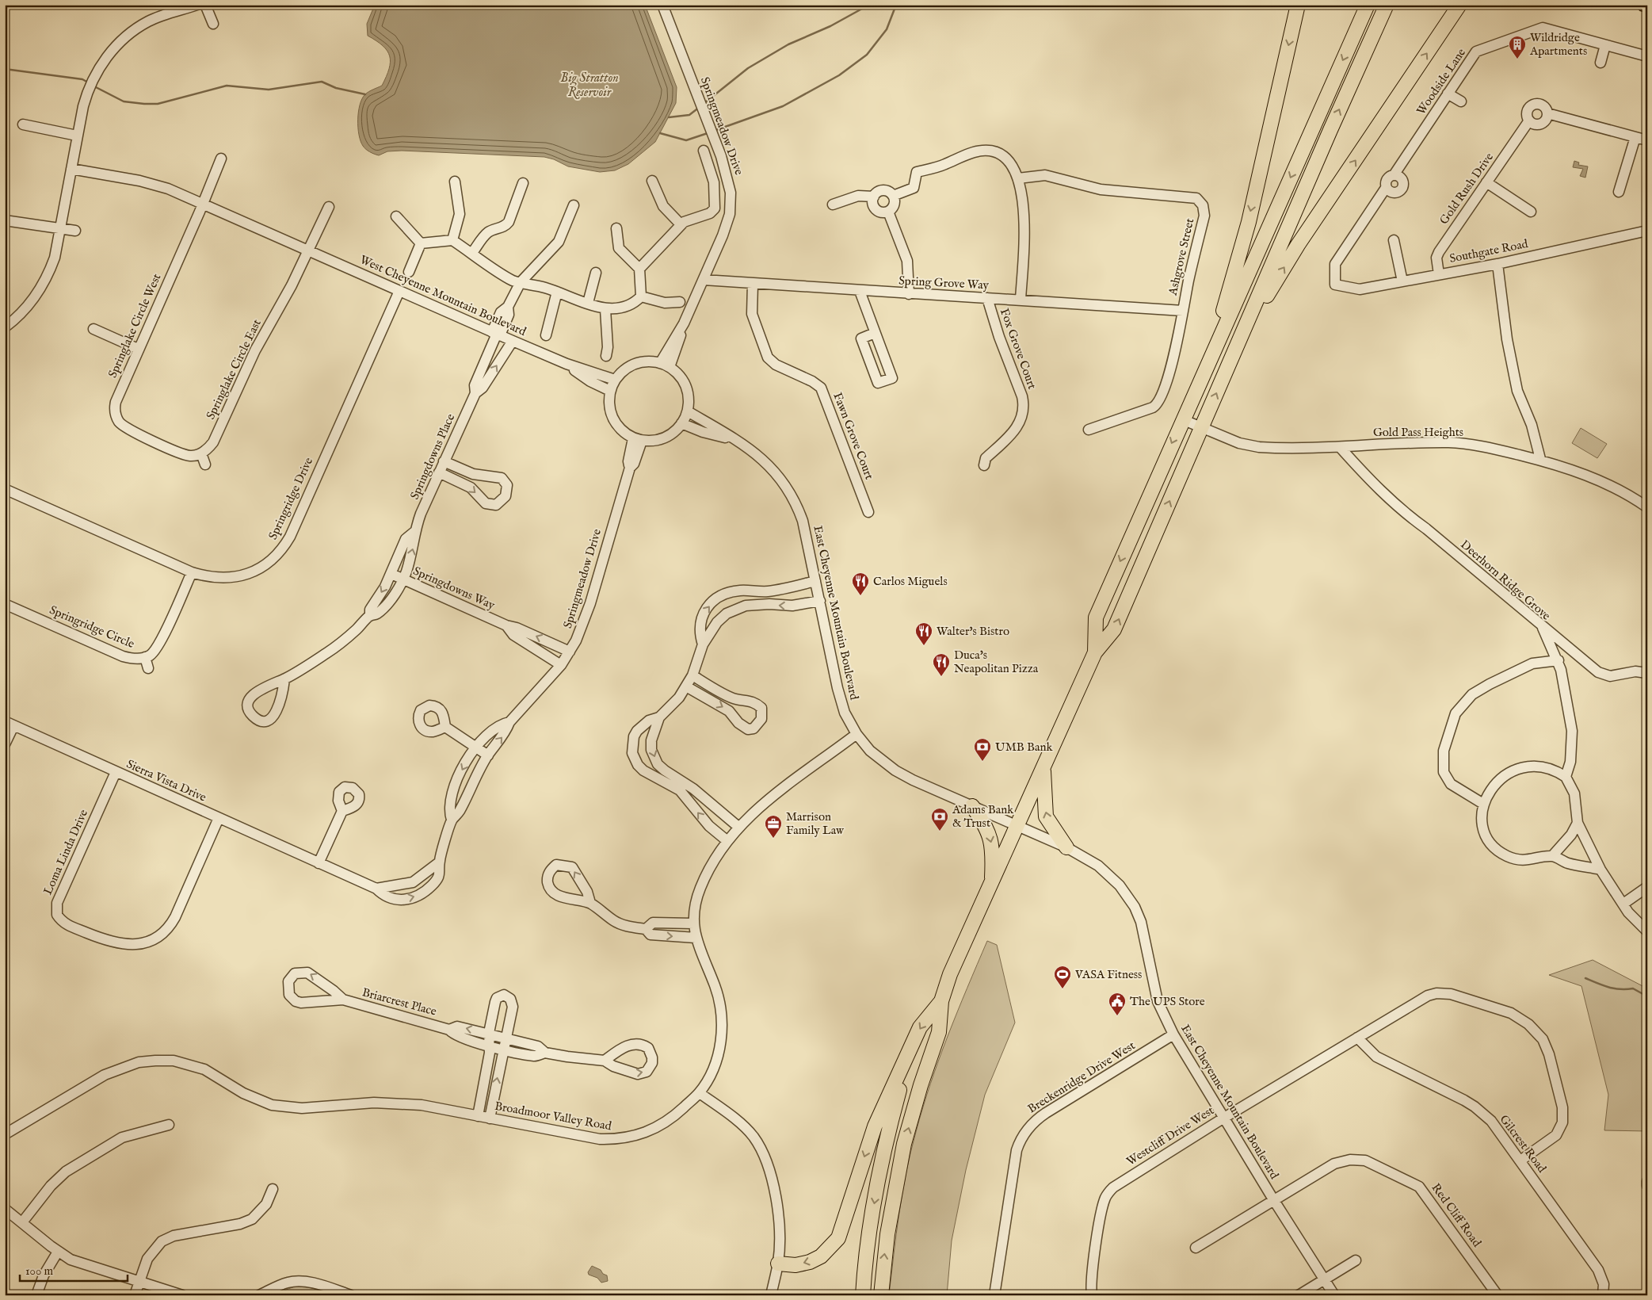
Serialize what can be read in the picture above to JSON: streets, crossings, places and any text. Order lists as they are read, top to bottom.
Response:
{
  "streets": {
    "street": [
      "Woodside Lane",
      "Springmeadow Drive",
      "Gold Rush Drive",
      "Southgate Road",
      "Ashgrove Street",
      "Spring Grove Way",
      "West Cheyenne Mountain Boulevard",
      "Springlake Circle West",
      "Fox Grove Court",
      "Springlake Circle East",
      "Gold Pass Heights",
      "Fawn Grove Court",
      "Springdowns Place",
      "Springridge Drive",
      "Deerhorn Ridge Grove",
      "Springdowns Way",
      "East Cheyenne Mountain Boulevard",
      "Springridge Circle",
      "Sierra Vista Drive",
      "Loma Linda Drive",
      "Briarcrest Place",
      "Breckenridge Drive West",
      "Broadmoor Valley Road",
      "Westcliff Drive West",
      "Gilcrest Road",
      "Red Cliff Road"
    ]
  },
  "crossings": [
    ["Woodside Lane", "Southgate Road"],
    ["Springmeadow Drive", "Spring Grove Way"],
    ["Springmeadow Drive", "West Cheyenne Mountain Boulevard"],
    ["Springmeadow Drive", "Springdowns Way"],
    ["Springmeadow Drive", "East Cheyenne Mountain Boulevard"],
    ["Springmeadow Drive", "Sierra Vista Drive"],
    ["Gold Rush Drive", "Southgate Road"],
    ["Ashgrove Street", "Spring Grove Way"],
    ["Spring Grove Way", "Fox Grove Court"],
    ["Spring Grove Way", "Fawn Grove Court"],
    ["West Cheyenne Mountain Boulevard", "Springlake Circle West"],
    ["West Cheyenne Mountain Boulevard", "Springlake Circle East"],
    ["West Cheyenne Mountain Boulevard", "Springdowns Place"],
    ["West Cheyenne Mountain Boulevard", "Springridge Drive"],
    ["West Cheyenne Mountain Boulevard", "East Cheyenne Mountain Boulevard"],
    ["Gold Pass Heights", "Deerhorn Ridge Grove"],
    ["Springdowns Place", "Springdowns Way"],
    ["Springridge Drive", "Springridge Circle"],
    ["East Cheyenne Mountain Boulevard", "Breckenridge Drive West"],
    ["East Cheyenne Mountain Boulevard", "Broadmoor Valley Road"],
    ["East Cheyenne Mountain Boulevard", "Westcliff Drive West"],
    ["East Cheyenne Mountain Boulevard", "Red Cliff Road"],
    ["Sierra Vista Drive", "Loma Linda Drive"],
    ["Westcliff Drive West", "Gilcrest Road"]
  ],
  "water": ["Big Stratton Reservoir"],
  "places": {
    "building": ["Wildridge Apartments"],
    "restaurant": ["Carlos Miguels", "Walter's Bistro", "Duca's Neapolitan Pizza"],
    "bank": ["UMB Bank", "Adams Bank & Trust"],
    "office": ["Marrison Family Law"],
    "sports": ["VASA Fitness"],
    "public building": ["The UPS Store"]
  },
  "scale_bar": "100 m"
}
